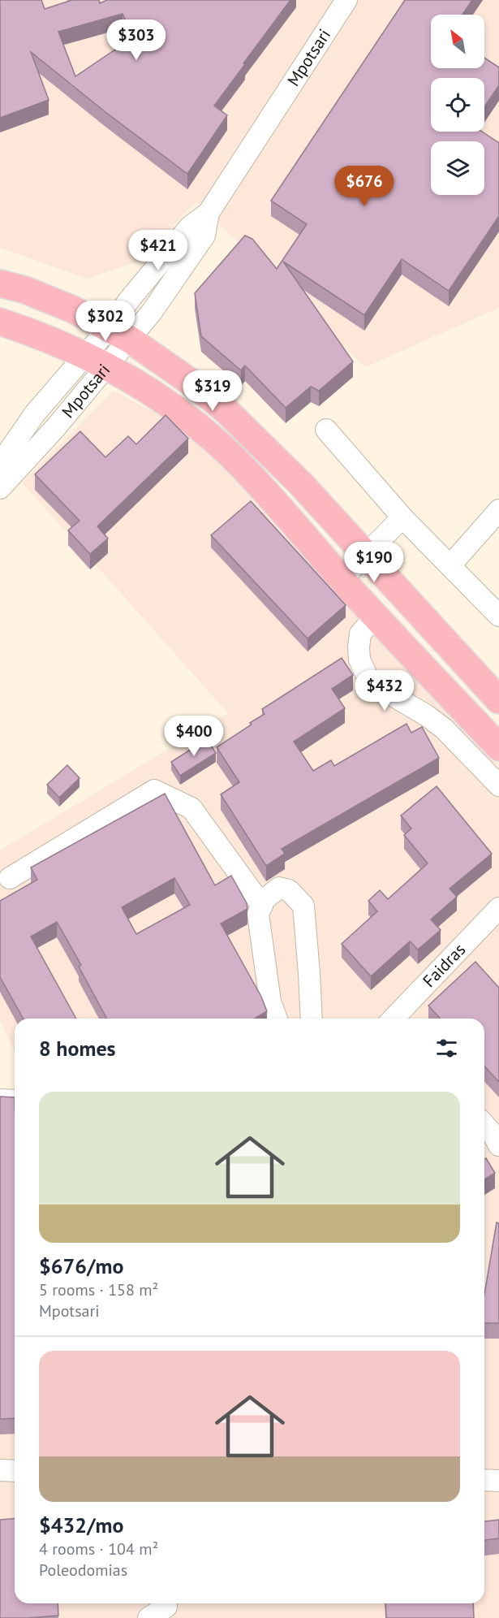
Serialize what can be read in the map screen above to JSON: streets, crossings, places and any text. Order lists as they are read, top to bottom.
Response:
{
  "streets": {
    "street": ["Mpotsari", "Faidras"]
  },
  "north": "top left",
  "page": {
    "price": [
      "$303",
      "$676",
      "$421",
      "$302",
      "$319",
      "$190",
      "$432",
      "$400"
    ],
    "heading": "8 homes",
    "list": [
      {
        "name": "$676/mo",
        "note": "5 rooms · 158 m² · Mpotsari"
      },
      {
        "name": "$432/mo",
        "note": "4 rooms · 104 m² · Poleodomias"
      }
    ]
  }
}
